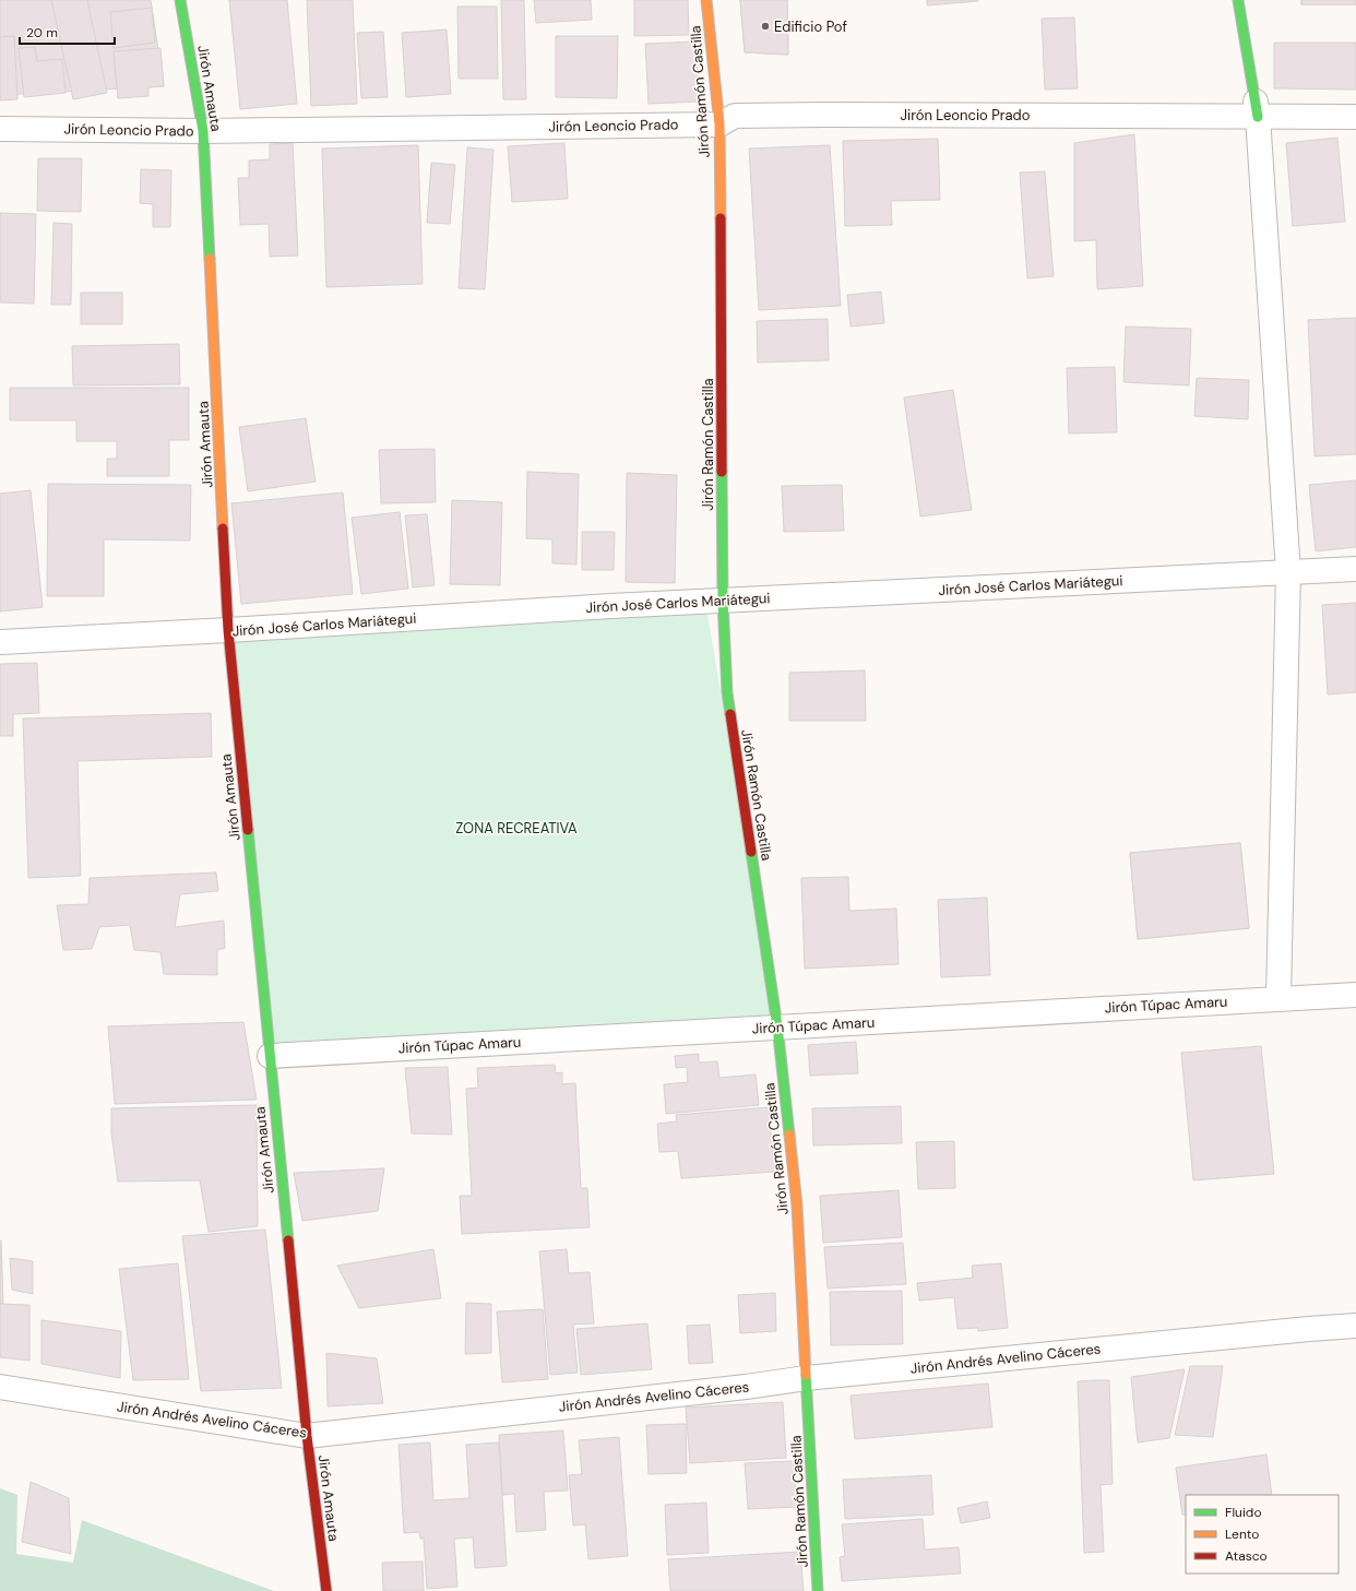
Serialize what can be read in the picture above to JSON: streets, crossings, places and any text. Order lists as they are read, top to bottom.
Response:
{
  "streets": {
    "street": [
      "Jirón Amauta",
      "Jirón Ramón Castilla",
      "Jirón Leoncio Prado",
      "Jirón José Carlos Mariátegui",
      "Jirón Túpac Amaru",
      "Jirón Andrés Avelino Cáceres"
    ]
  },
  "crossings": [
    ["Jirón Amauta", "Jirón Leoncio Prado"],
    ["Jirón Amauta", "Jirón José Carlos Mariátegui"],
    ["Jirón Amauta", "Jirón Túpac Amaru"],
    ["Jirón Amauta", "Jirón Andrés Avelino Cáceres"],
    ["Jirón Ramón Castilla", "Jirón Leoncio Prado"],
    ["Jirón Ramón Castilla", "Jirón José Carlos Mariátegui"],
    ["Jirón Ramón Castilla", "Jirón Túpac Amaru"],
    ["Jirón Ramón Castilla", "Jirón Andrés Avelino Cáceres"]
  ],
  "parks": ["ZONA RECREATIVA"],
  "places": ["Edificio Pof"],
  "legend": ["Fluido", "Lento", "Atasco"],
  "scale_bar": "20 m"
}
